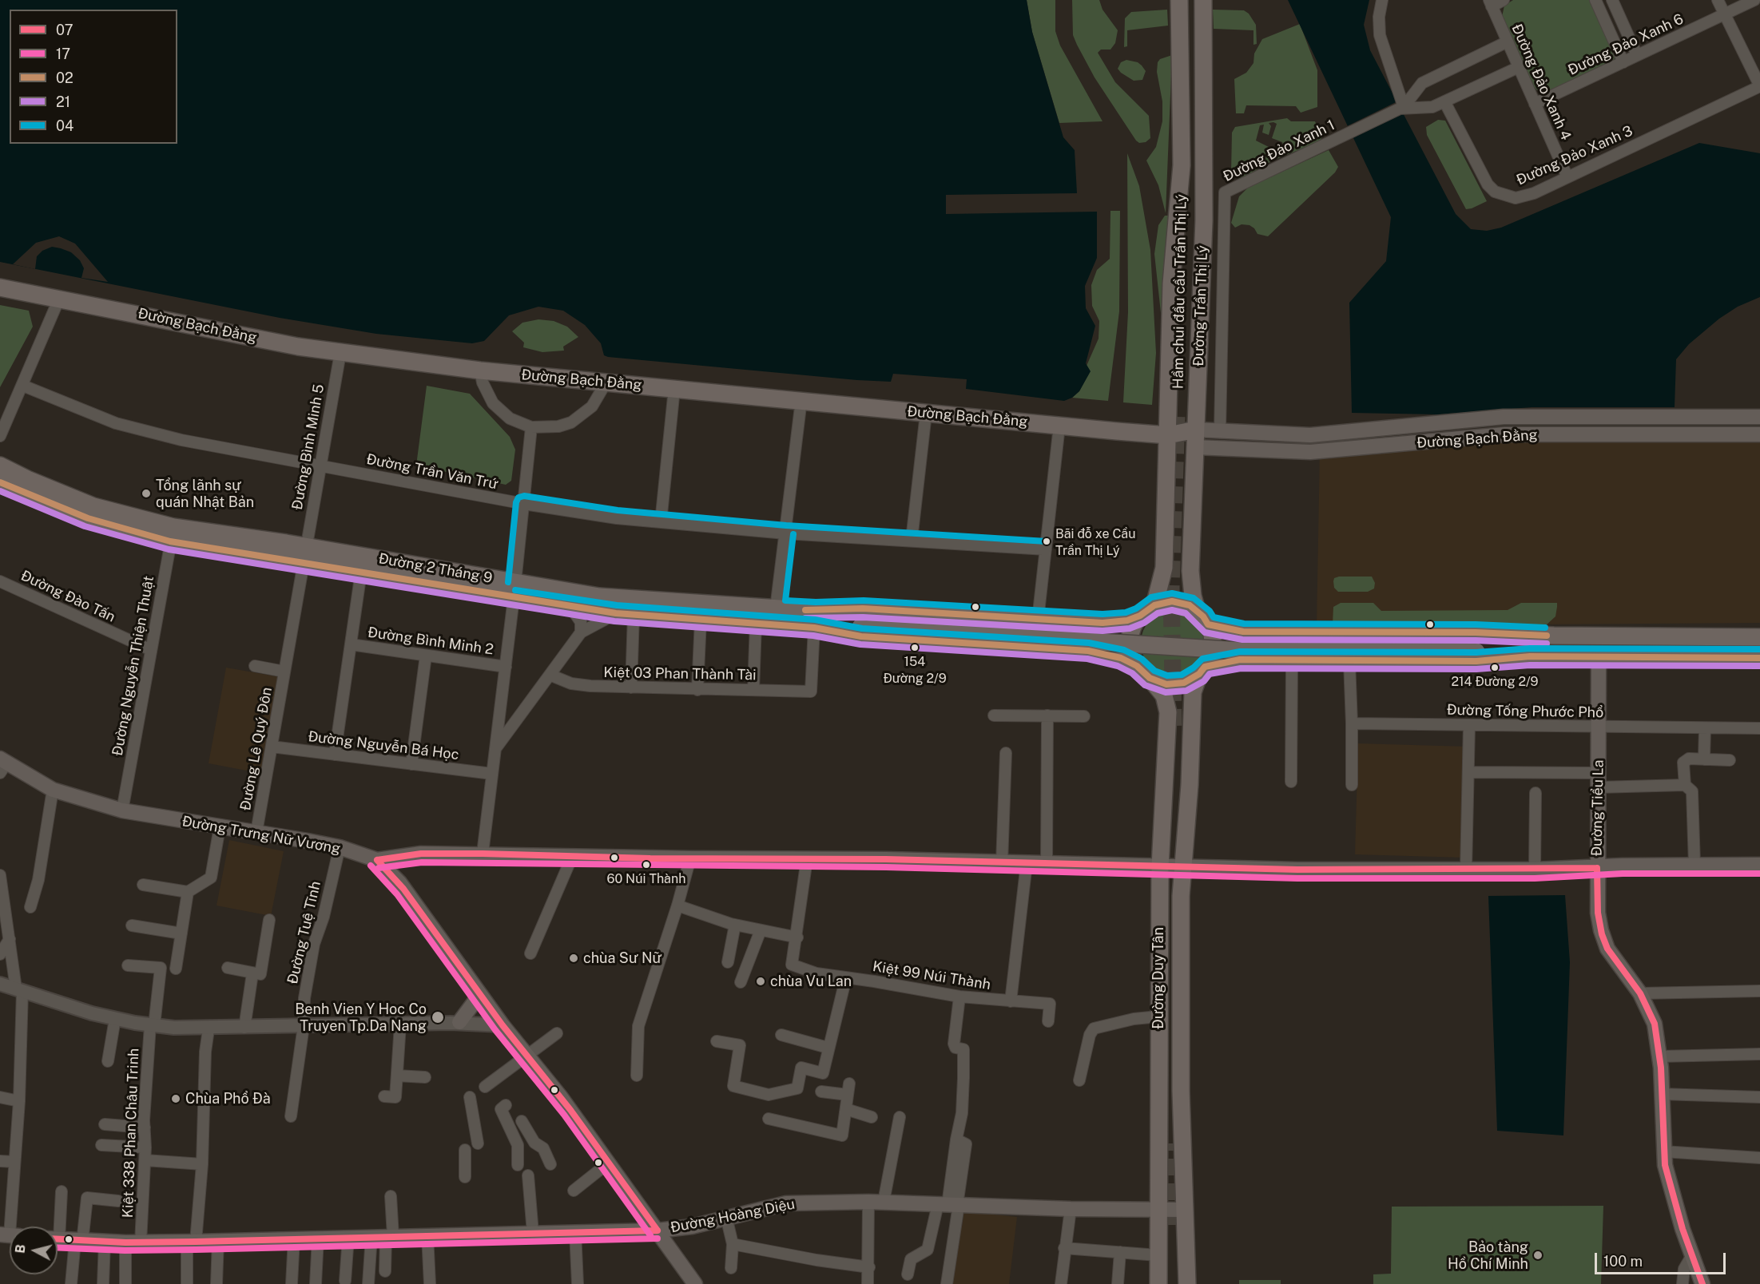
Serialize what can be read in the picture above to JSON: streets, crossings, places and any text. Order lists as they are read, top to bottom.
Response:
{
  "streets": {
    "main road": [
      "Hầm chui đầu cầu Trần Thị Lý",
      "Đường Trần Thị Lý",
      "Đường Bạch Đằng",
      "Đường 2 Tháng 9",
      "Đường Tiểu La",
      "Đường Trưng Nữ Vương",
      "Đường Duy Tân",
      "Đường Hoàng Diệu"
    ],
    "street": [
      "Đường Đảo Xanh 6",
      "Đường Đảo Xanh 4",
      "Đường Đảo Xanh 1",
      "Đường Đảo Xanh 3",
      "Đường Bình Minh 5",
      "Đường Trần Văn Trứ",
      "Đường Đào Tấn",
      "Đường Bình Minh 2",
      "Đường Nguyễn Thiện Thuật",
      "Kiệt 03 Phan Thành Tài",
      "Đường Tống Phước Phổ",
      "Đường Nguyễn Bá Học",
      "Đường Lê Quý Đôn",
      "Đường Tuệ Tĩnh",
      "Kiệt 99 Núi Thành",
      "Kiệt 338 Phan Châu Trinh"
    ]
  },
  "crossings": [
    ["Đường Đảo Xanh 6", "Đường Đảo Xanh 4"],
    ["Đường Đảo Xanh 4", "Đường Đảo Xanh 1"],
    ["Đường Đảo Xanh 4", "Đường Đảo Xanh 3"],
    ["Đường Đảo Xanh 1", "Đường Đảo Xanh 3"],
    ["Đường Đảo Xanh 1", "Đường Bạch Đằng"],
    ["Hầm chui đầu cầu Trần Thị Lý", "Đường Trần Thị Lý"],
    ["Hầm chui đầu cầu Trần Thị Lý", "Đường Bạch Đằng"],
    ["Đường Trần Thị Lý", "Đường Bạch Đằng"],
    ["Đường Trần Thị Lý", "Đường 2 Tháng 9"],
    ["Đường Trần Thị Lý", "Đường Duy Tân"],
    ["Đường Bạch Đằng", "Đường Bình Minh 5"],
    ["Đường Bình Minh 5", "Đường Trần Văn Trứ"],
    ["Đường Bình Minh 5", "Đường 2 Tháng 9"],
    ["Đường Bình Minh 5", "Đường Lê Quý Đôn"],
    ["Đường 2 Tháng 9", "Đường Nguyễn Thiện Thuật"],
    ["Đường 2 Tháng 9", "Kiệt 03 Phan Thành Tài"],
    ["Đường 2 Tháng 9", "Đường Lê Quý Đôn"],
    ["Đường 2 Tháng 9", "Đường Duy Tân"],
    ["Đường Đào Tấn", "Đường Nguyễn Thiện Thuật"],
    ["Đường Nguyễn Thiện Thuật", "Đường Trưng Nữ Vương"],
    ["Đường Tống Phước Phổ", "Đường Tiểu La"],
    ["Đường Nguyễn Bá Học", "Đường Lê Quý Đôn"],
    ["Đường Lê Quý Đôn", "Đường Trưng Nữ Vương"],
    ["Đường Trưng Nữ Vương", "Đường Tuệ Tĩnh"],
    ["Đường Trưng Nữ Vương", "Đường Hoàng Diệu"],
    ["Đường Duy Tân", "Đường Hoàng Diệu"],
    ["Kiệt 338 Phan Châu Trinh", "Đường Hoàng Diệu"]
  ],
  "places": [
    "Tổng lãnh sự quán Nhật Bản",
    "Bãi đỗ xe Cầu Trần Thị Lý",
    "154 Đường 2/9",
    "214 Đường 2/9",
    "60 Núi Thành",
    "chùa Sư Nữ",
    "chùa Vu Lan",
    "Benh Vien Y Hoc Co Truyen Tp.Da Nang",
    "Chùa Phổ Đà",
    "Bảo tàng Hồ Chí Minh"
  ],
  "lines": [
    "transit line 02",
    "transit line 21",
    "transit line 04",
    "transit line 07",
    "transit line 17"
  ],
  "legend": [
    "07",
    "17",
    "02",
    "21",
    "04"
  ],
  "scale_bar": "100 m",
  "north": "left"
}
